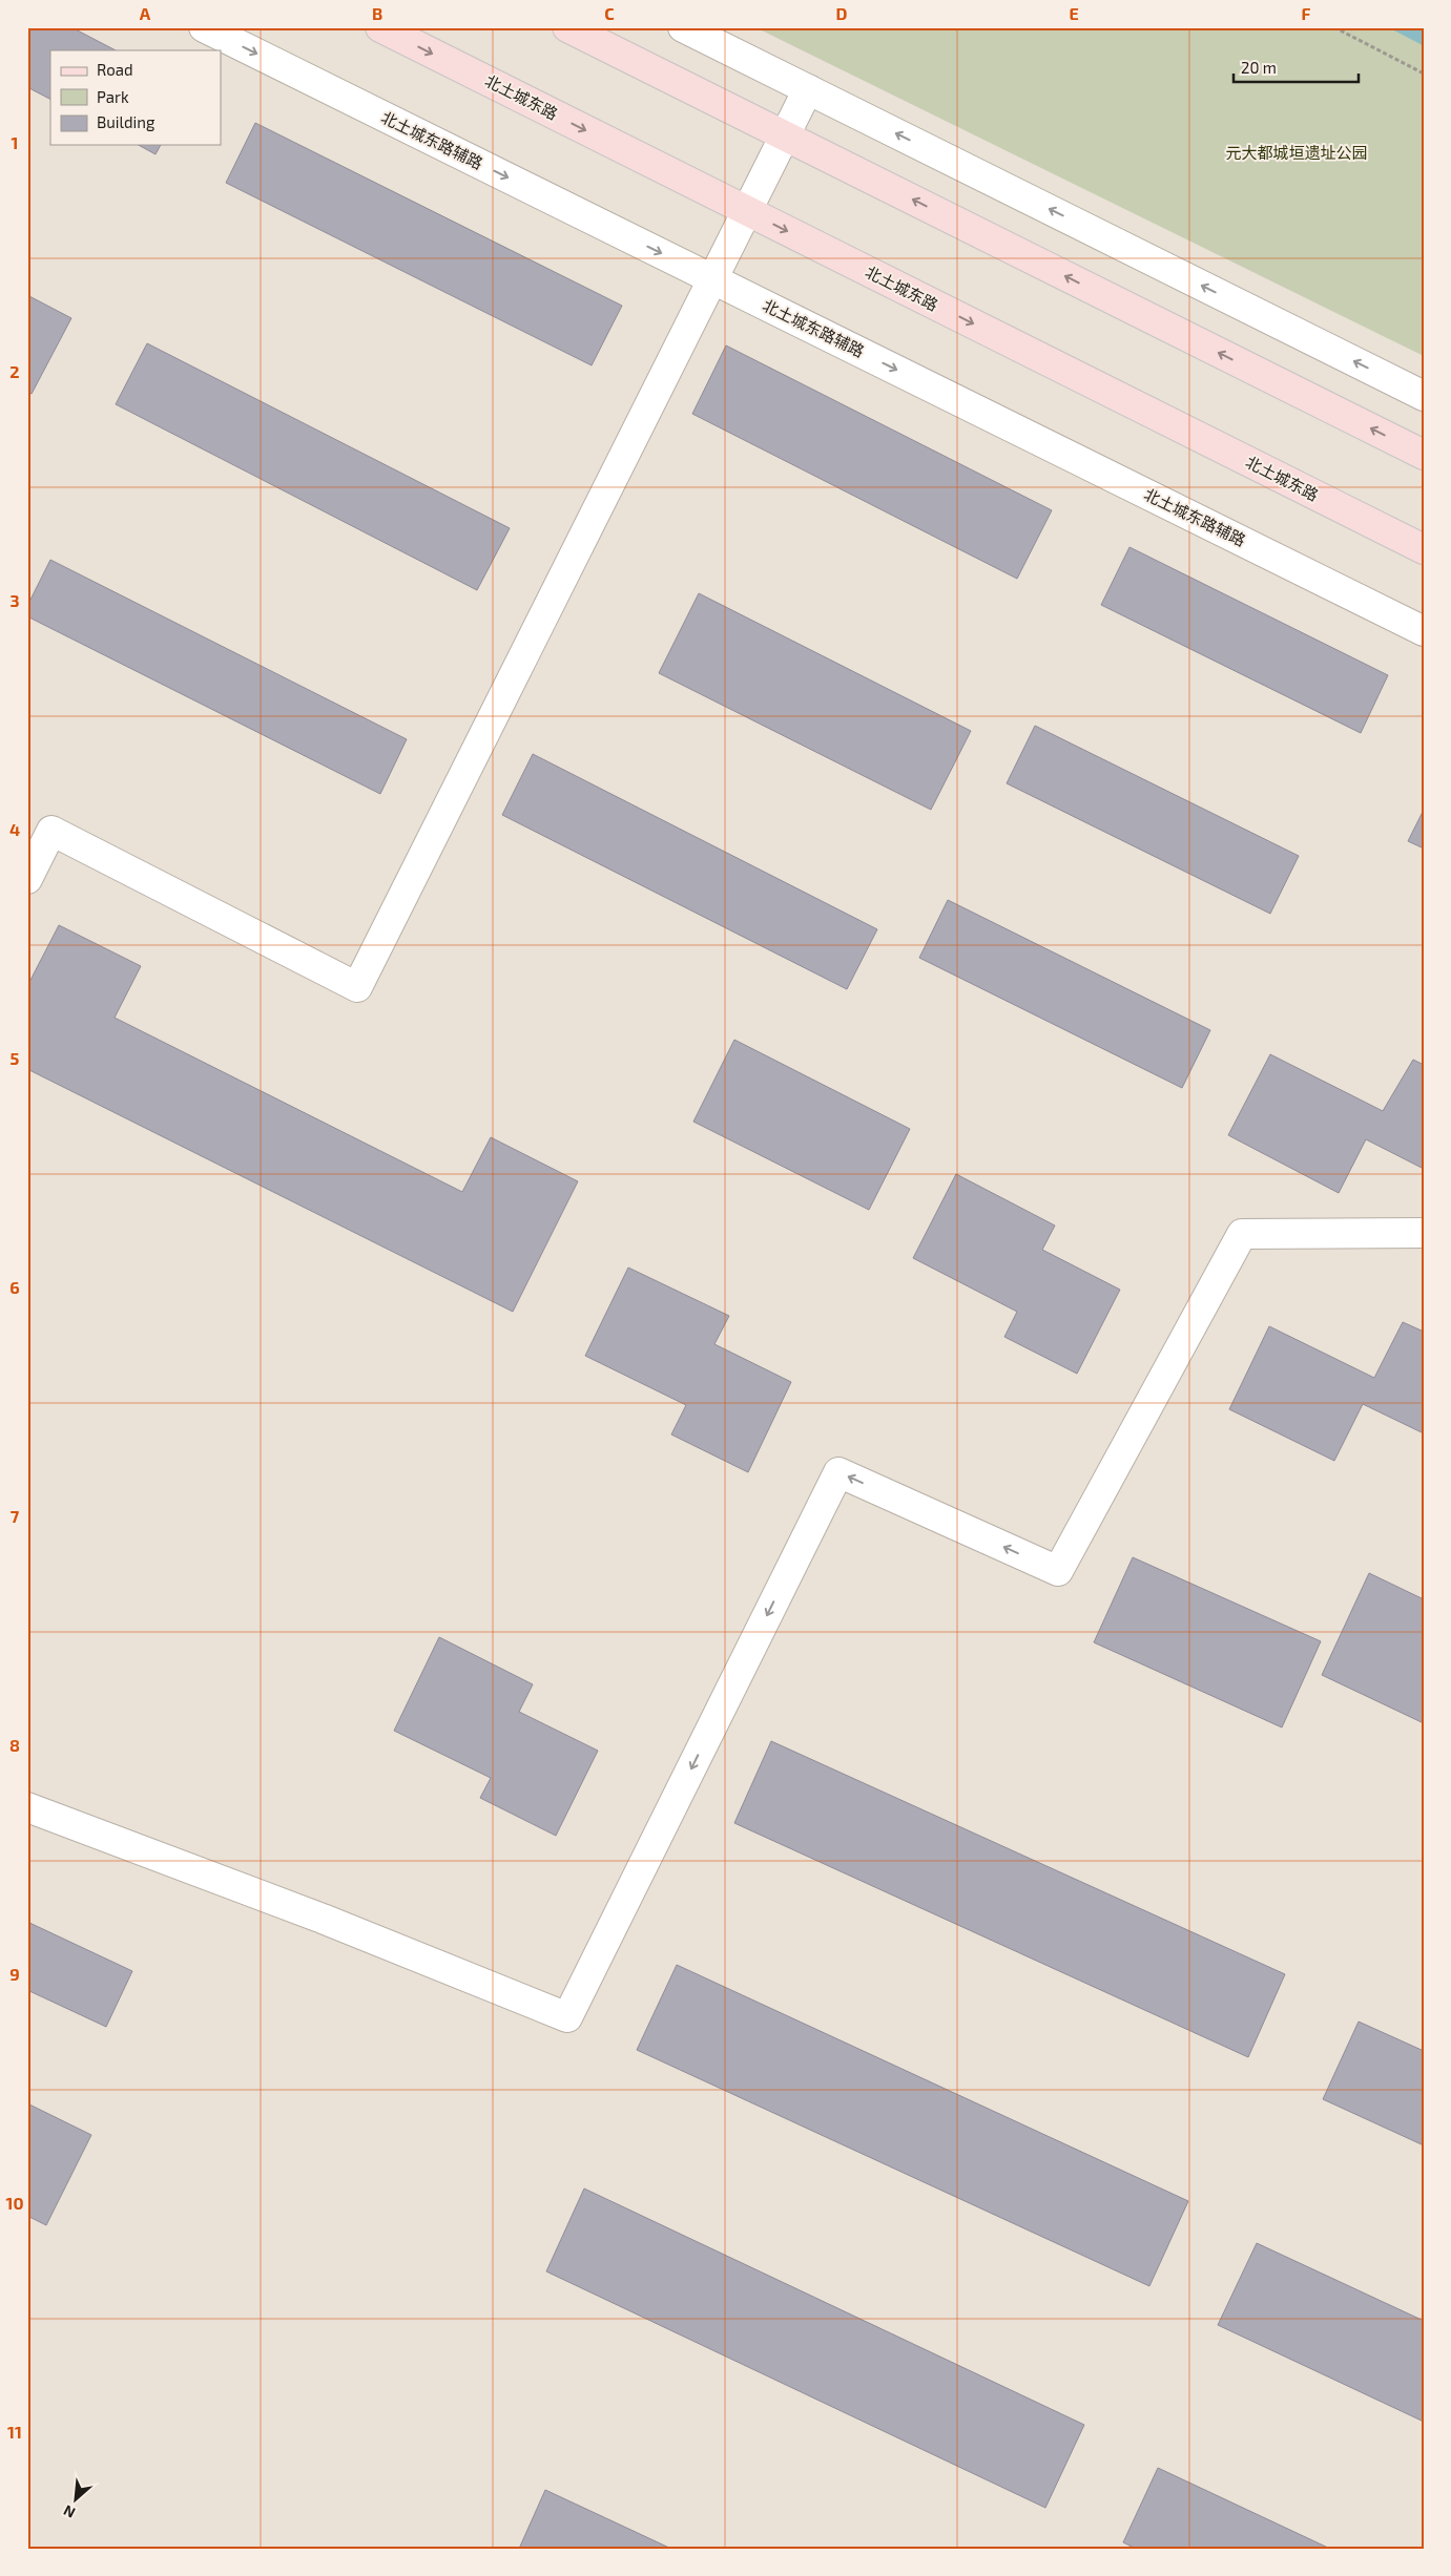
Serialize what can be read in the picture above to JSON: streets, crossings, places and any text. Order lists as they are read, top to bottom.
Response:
{
  "streets": {
    "main road": ["北土城东路"],
    "street": ["北土城东路辅路"]
  },
  "parks": ["元大都城垣遗址公园"],
  "legend": ["Road", "Park", "Building"],
  "scale_bar": "20 m",
  "north": "bottom left",
  "grid": {
    "columns": [
      "A",
      "B",
      "C",
      "D",
      "E",
      "F"
    ],
    "rows": [
      "1",
      "2",
      "3",
      "4",
      "5",
      "6",
      "7",
      "8",
      "9",
      "10",
      "11"
    ]
  }
}
